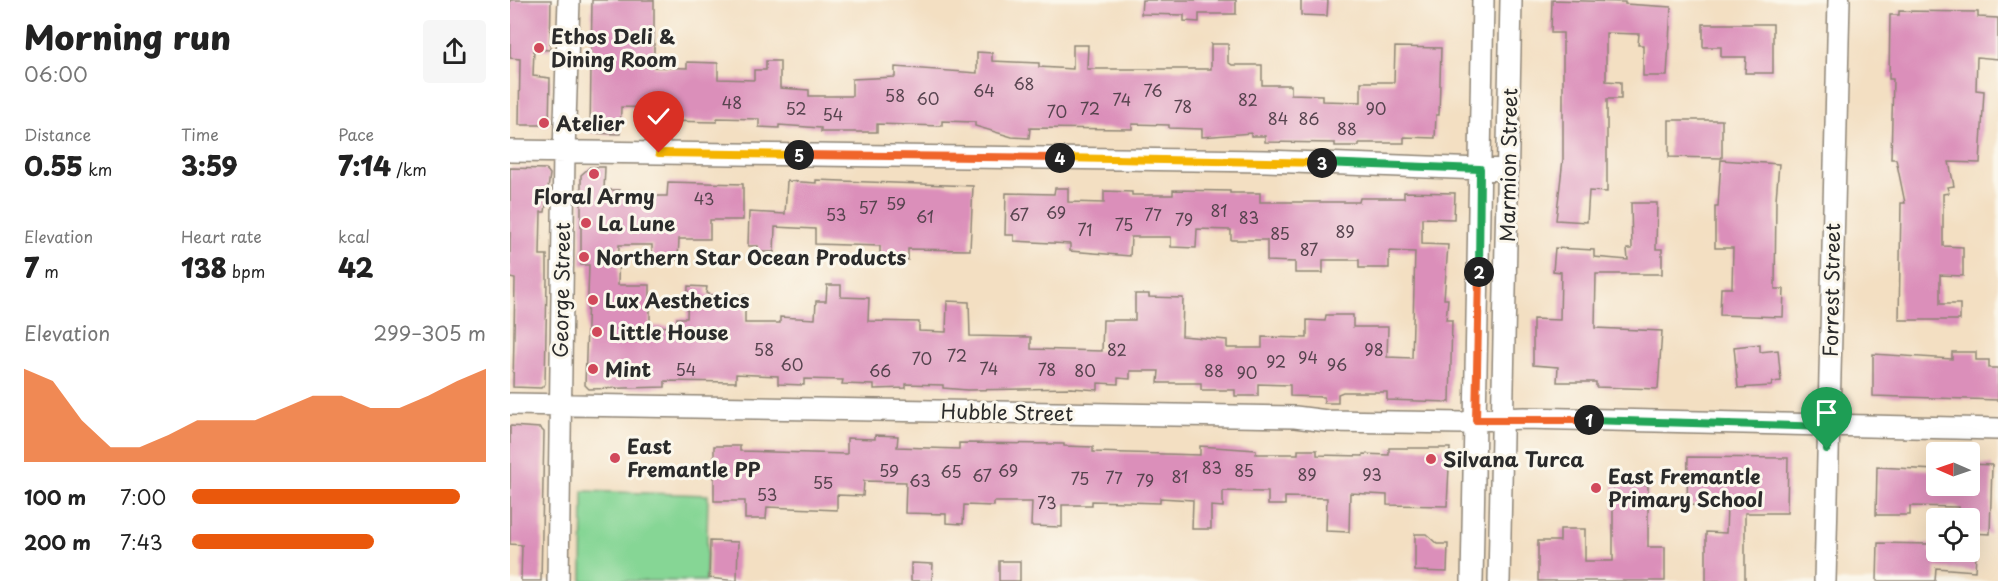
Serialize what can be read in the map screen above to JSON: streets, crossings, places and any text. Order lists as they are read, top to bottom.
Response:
{
  "streets": {
    "street": [
      "Marmion Street",
      "George Street",
      "Forrest Street",
      "Hubble Street"
    ]
  },
  "crossings": [
    ["Marmion Street", "Hubble Street"],
    ["George Street", "Hubble Street"],
    ["Forrest Street", "Hubble Street"]
  ],
  "places": [
    "Ethos Deli & Dining Room",
    "Atelier",
    "Floral Army",
    "La Lune",
    "Northern Star Ocean Products",
    "Lux Aesthetics",
    "Little House",
    "Mint",
    "East Fremantle PP",
    "Silvana Turca",
    "East Fremantle Primary School"
  ],
  "house_numbers": [
    "68",
    "64",
    "76",
    "58",
    "60",
    "74",
    "82",
    "48",
    "78",
    "52",
    "72",
    "90",
    "70",
    "54",
    "84",
    "86",
    "88",
    "43",
    "59",
    "57",
    "81",
    "69",
    "53",
    "67",
    "77",
    "61",
    "83",
    "79",
    "75",
    "71",
    "89",
    "85",
    "87",
    "58",
    "82",
    "98",
    "72",
    "94",
    "70",
    "92",
    "60",
    "96",
    "74",
    "54",
    "78",
    "66",
    "80",
    "88",
    "90",
    "83",
    "59",
    "69",
    "85",
    "65",
    "89",
    "93",
    "67",
    "81",
    "77",
    "75",
    "63",
    "79",
    "55",
    "53",
    "73"
  ],
  "north": "left",
  "page": {
    "heading": ["Morning run", "06:00"],
    "stats": [
      ["Distance", "0.55 km"],
      ["Time", "3:59"],
      ["Pace", "7:14 /km"],
      ["Elevation", "7 m"],
      ["Heart rate", "138 bpm"],
      ["kcal", "42"]
    ],
    "pins": [
      "5",
      "4",
      "3",
      "2",
      "1"
    ],
    "chart": ["Elevation", "299–305 m"],
    "list": [
      {
        "name": "100 m",
        "note": "7:00"
      },
      {
        "name": "200 m",
        "note": "7:43"
      }
    ]
  }
}
